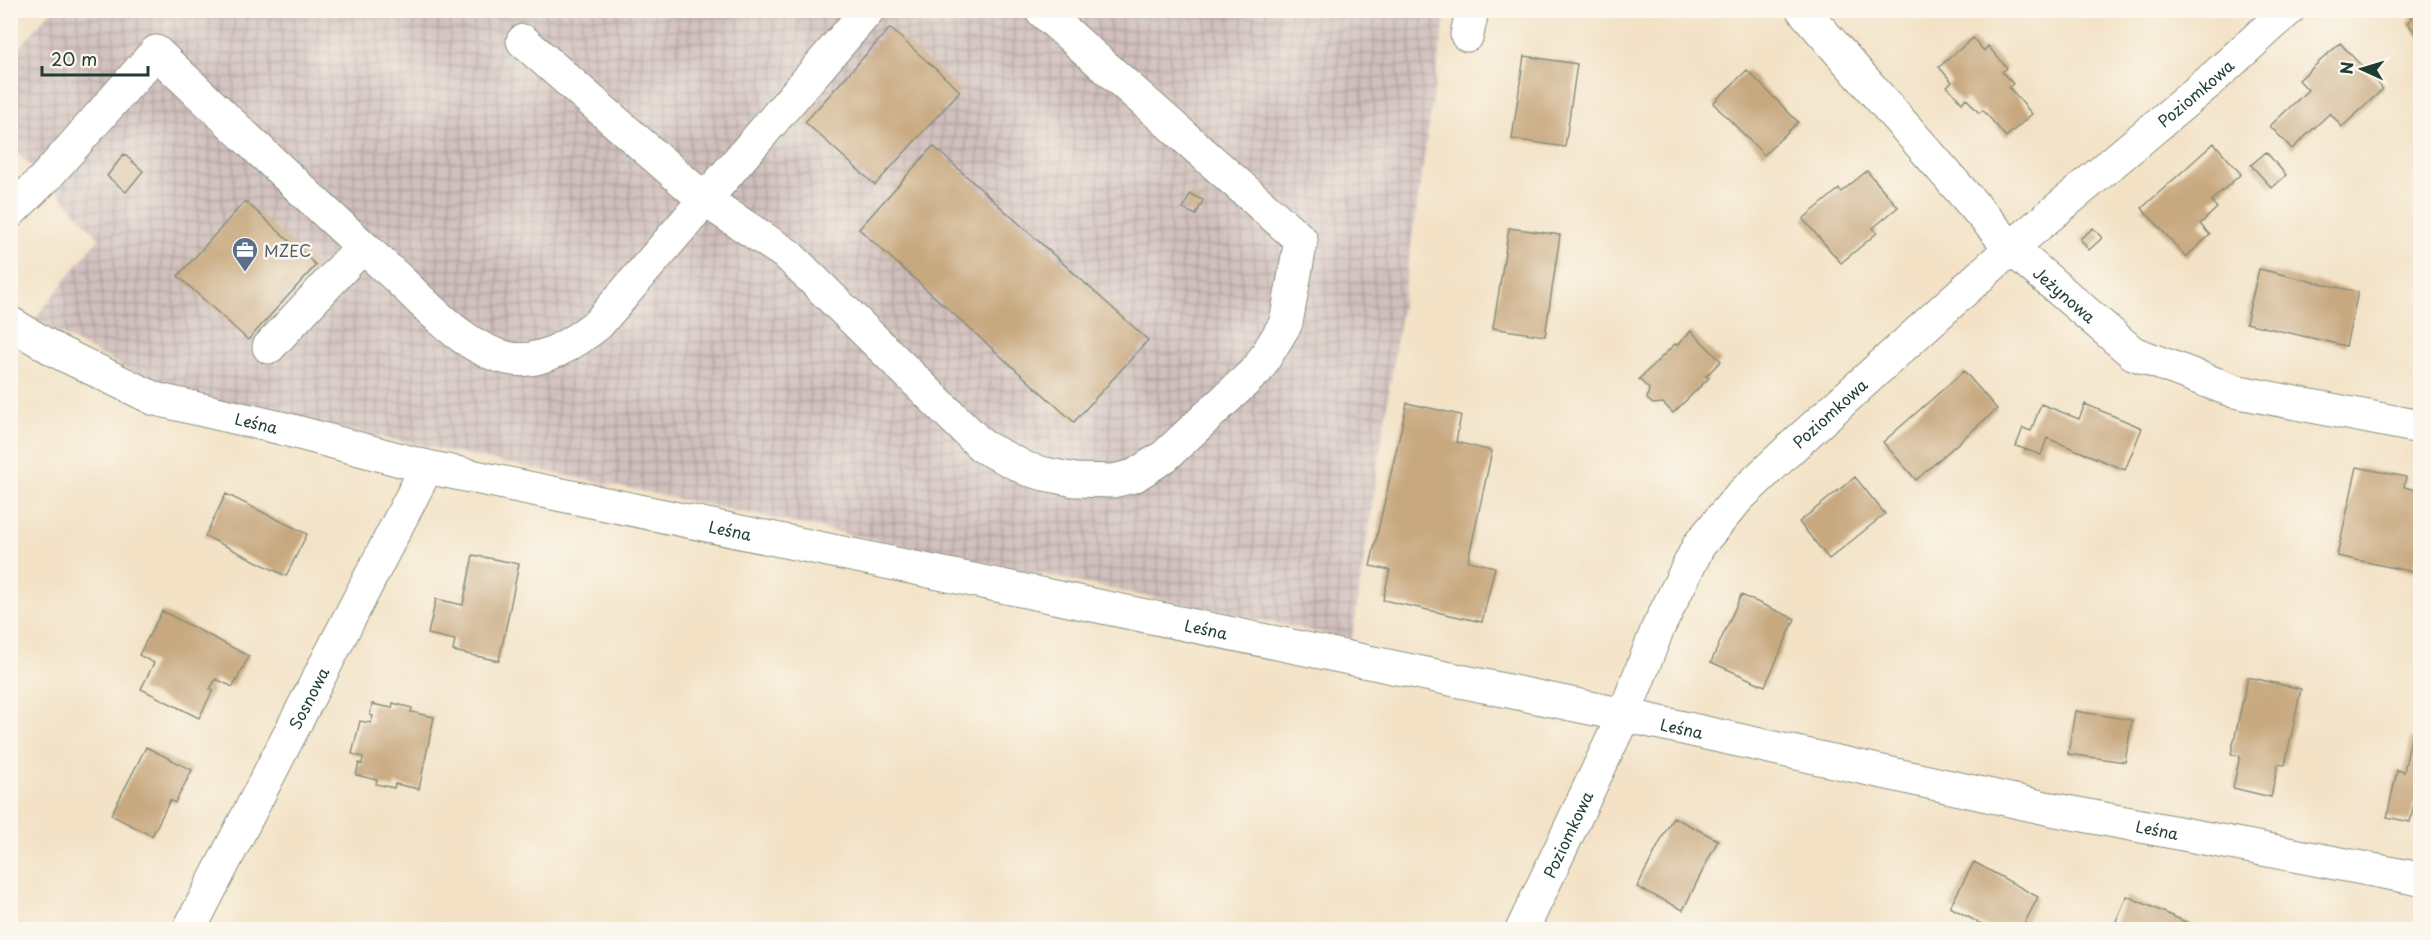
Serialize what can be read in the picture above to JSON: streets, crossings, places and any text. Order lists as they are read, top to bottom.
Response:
{
  "streets": {
    "street": [
      "Poziomkowa",
      "Jeżynowa",
      "Leśna",
      "Sosnowa"
    ]
  },
  "crossings": [
    ["Poziomkowa", "Jeżynowa"],
    ["Poziomkowa", "Leśna"],
    ["Leśna", "Sosnowa"]
  ],
  "places": {
    "office": ["MZEC"]
  },
  "scale_bar": "20 m",
  "north": "left"
}
